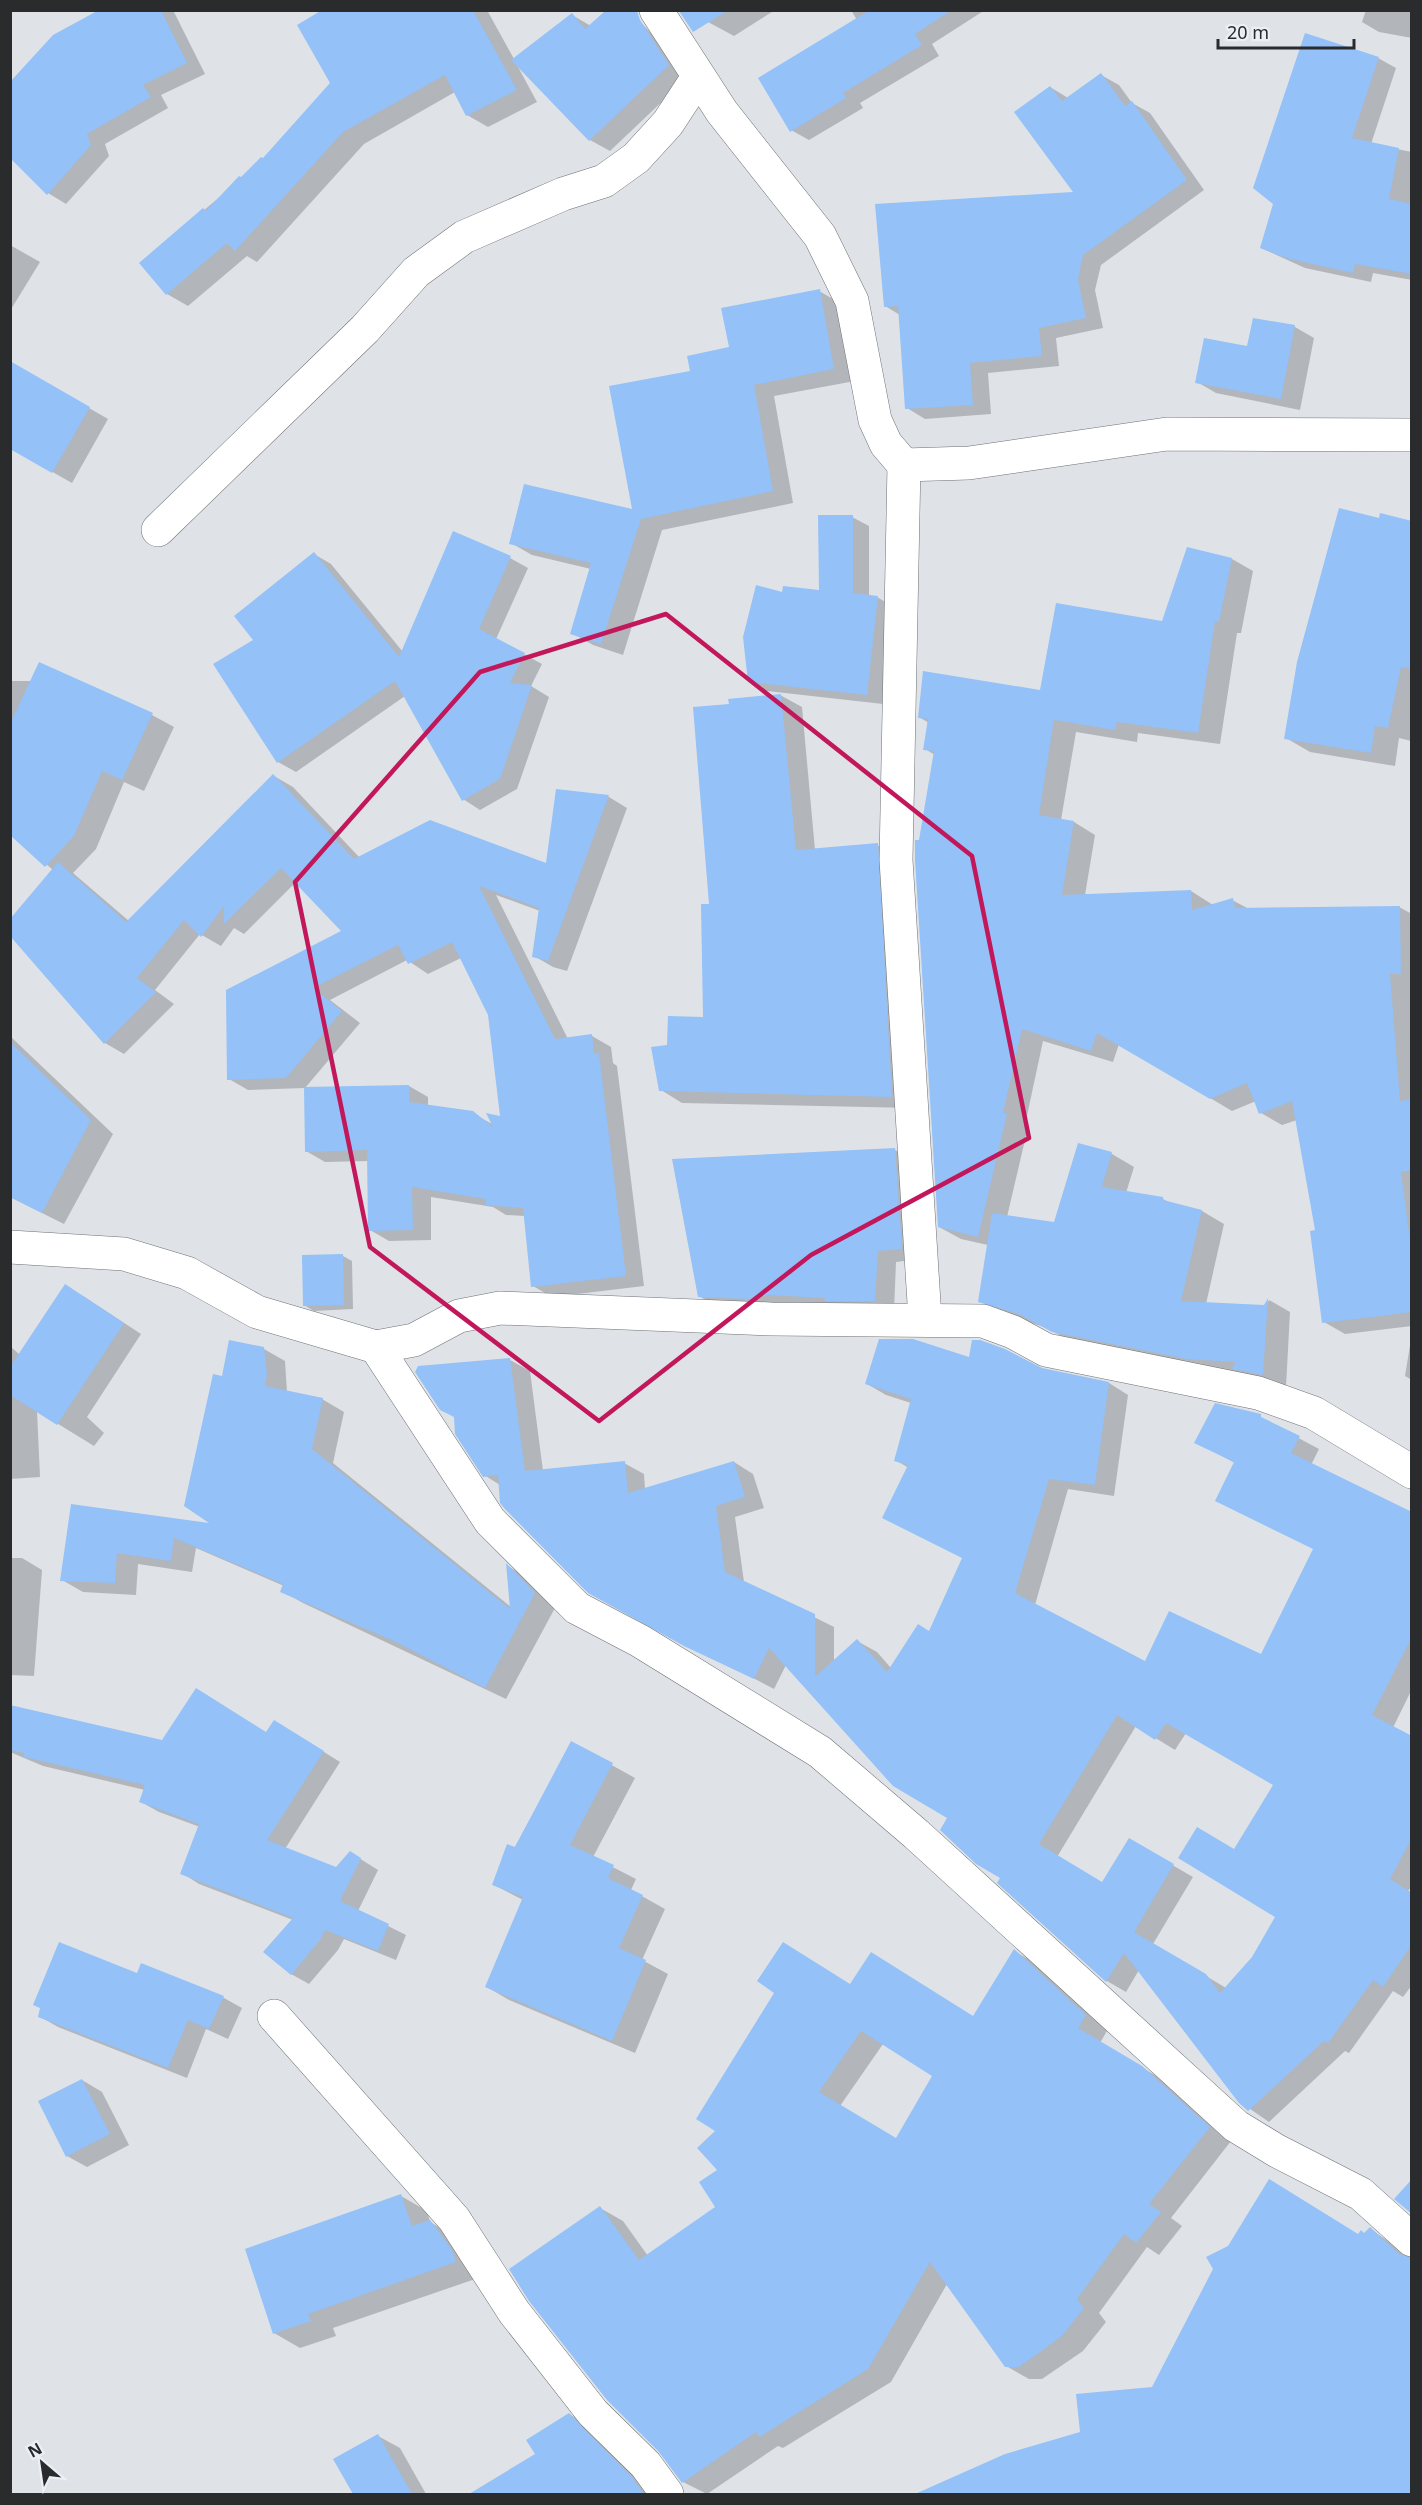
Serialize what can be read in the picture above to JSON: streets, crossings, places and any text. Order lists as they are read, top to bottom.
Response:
{
  "scale_bar": "20 m",
  "north": "top left"
}
